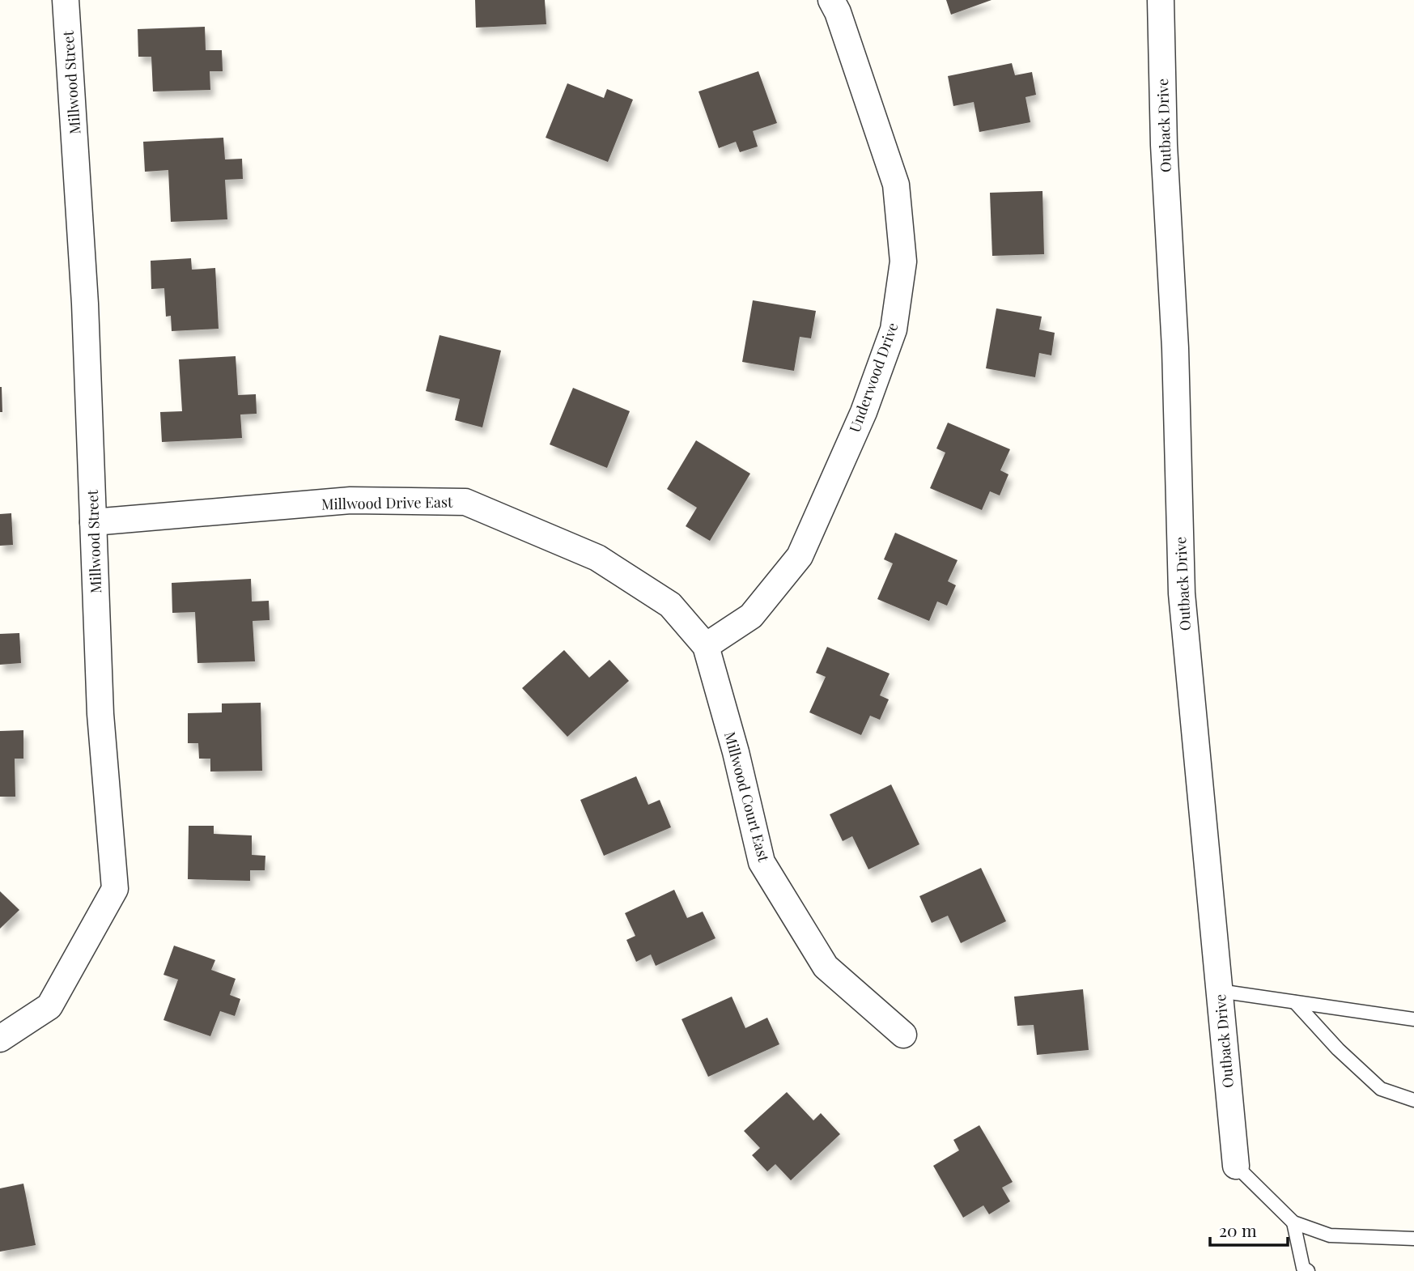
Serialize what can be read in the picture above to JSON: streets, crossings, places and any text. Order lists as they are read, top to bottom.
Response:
{
  "streets": {
    "street": [
      "Millwood Street",
      "Outback Drive",
      "Underwood Drive",
      "Millwood Drive East",
      "Millwood Court East"
    ]
  },
  "crossings": [
    ["Millwood Street", "Millwood Drive East"],
    ["Underwood Drive", "Millwood Drive East"],
    ["Underwood Drive", "Millwood Court East"],
    ["Millwood Drive East", "Millwood Court East"]
  ],
  "scale_bar": "20 m"
}
